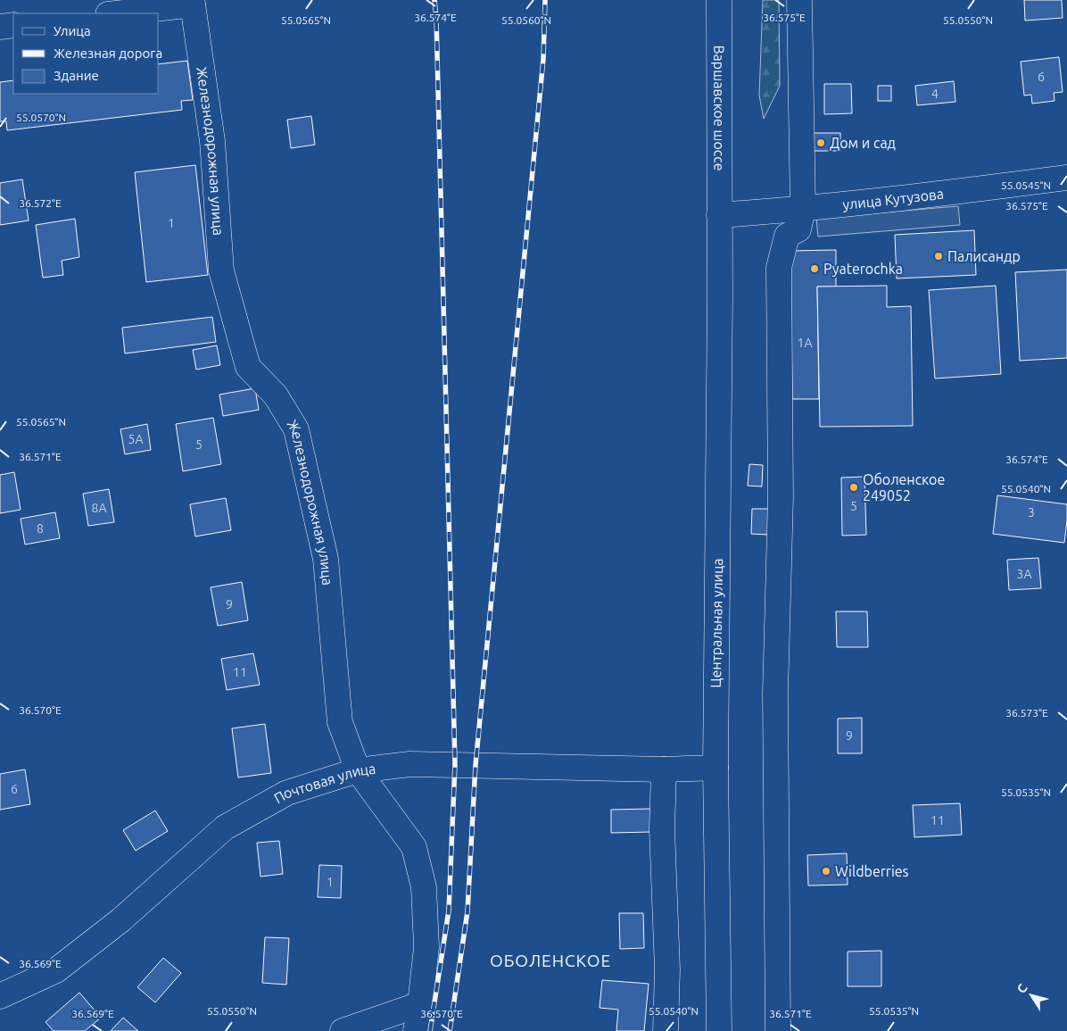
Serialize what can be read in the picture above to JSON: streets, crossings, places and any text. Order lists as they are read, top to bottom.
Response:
{
  "streets": {
    "street": [
      "Варшавское шоссе",
      "Железнодорожная улица",
      "улица Кутузова",
      "Центральная улица",
      "Почтовая улица"
    ]
  },
  "crossings": [
    ["Варшавское шоссе", "улица Кутузова"],
    ["Варшавское шоссе", "Центральная улица"],
    ["Железнодорожная улица", "Почтовая улица"],
    ["улица Кутузова", "Центральная улица"],
    ["Центральная улица", "Почтовая улица"]
  ],
  "districts": ["ОБОЛЕНСКОЕ"],
  "places": [
    "Дом и сад",
    "Палисандр",
    "Pyaterochka",
    "Оболенское 249052",
    "Wildberries"
  ],
  "house_numbers": [
    "6",
    "4",
    "1",
    "1А",
    "5А",
    "5",
    "5",
    "8А",
    "3",
    "8",
    "3А",
    "9",
    "11",
    "9",
    "6",
    "11",
    "1"
  ],
  "legend": ["Улица", "Железная дорога", "Здание"],
  "north": "top left",
  "coordinates": [
    "36.574°E",
    "36.575°E",
    "55.0565°N",
    "55.0560°N",
    "55.0550°N",
    "55.0570°N",
    "55.0545°N",
    "36.572°E",
    "36.571°E",
    "55.0540°N",
    "36.570°E",
    "36.573°E",
    "55.0535°N",
    "36.569°E"
  ]
}
